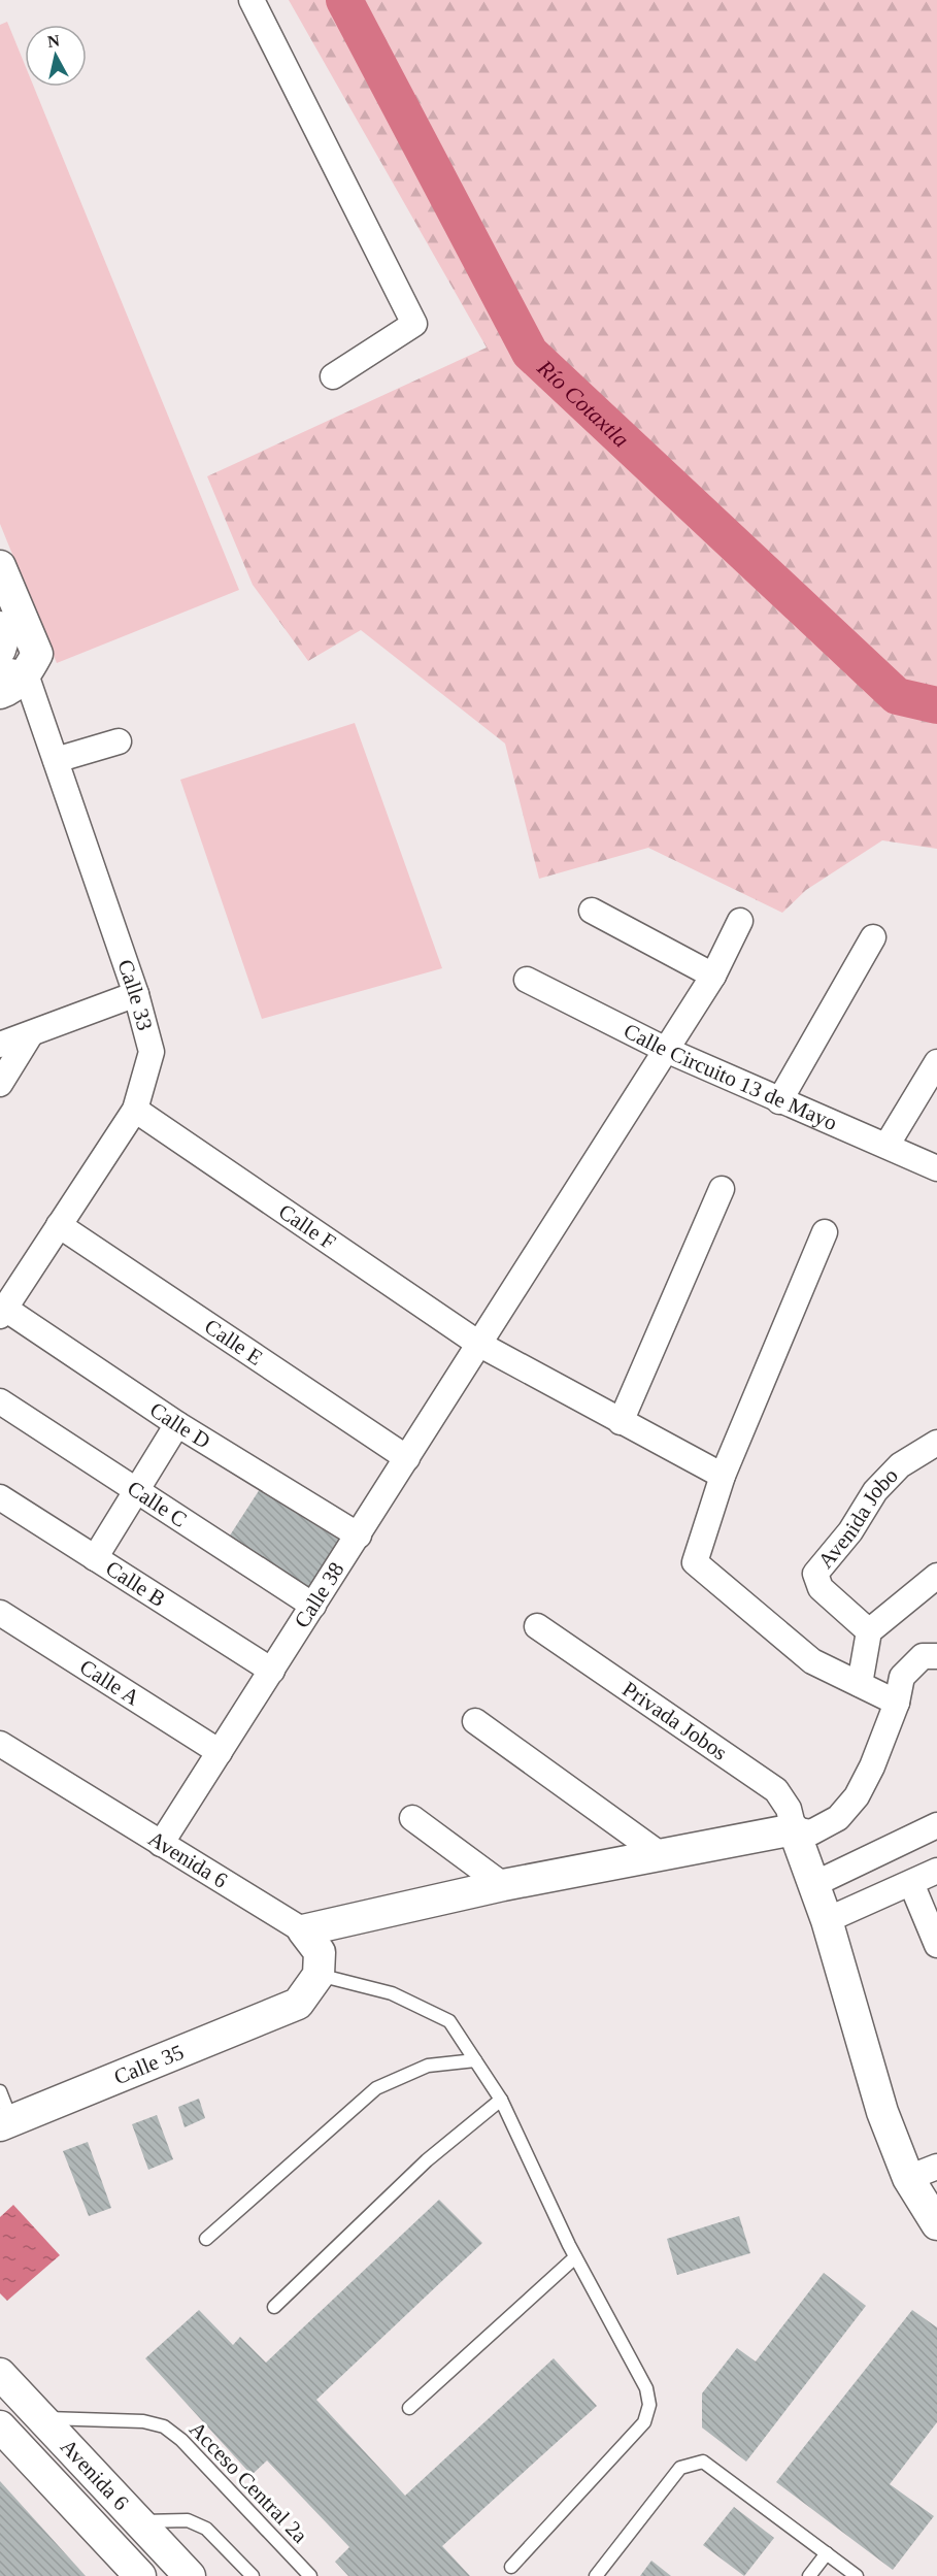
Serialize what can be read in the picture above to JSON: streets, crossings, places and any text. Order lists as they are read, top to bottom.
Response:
{
  "streets": {
    "street": [
      "Calle 33",
      "Calle Circuito 13 de Mayo",
      "Calle F",
      "Calle E",
      "Calle D",
      "Calle C",
      "Avenida Jobo",
      "Calle B",
      "Calle 38",
      "Calle A",
      "Privada Jobos",
      "Avenida 6",
      "Calle 35"
    ],
    "lane": ["Acceso Central 2a"]
  },
  "crossings": [
    ["Calle 33", "Calle F"],
    ["Calle 33", "Calle E"],
    ["Calle 33", "Calle D"],
    ["Calle Circuito 13 de Mayo", "Calle 38"],
    ["Calle F", "Calle 38"],
    ["Calle E", "Calle 38"],
    ["Calle D", "Calle 38"],
    ["Calle C", "Calle 38"],
    ["Calle B", "Calle 38"],
    ["Calle 38", "Calle A"],
    ["Calle 38", "Avenida 6"],
    ["Avenida 6", "Calle 35"],
    ["Avenida 6", "Acceso Central 2a"]
  ],
  "water": ["Río Cotaxtla"],
  "north": "top"
}
